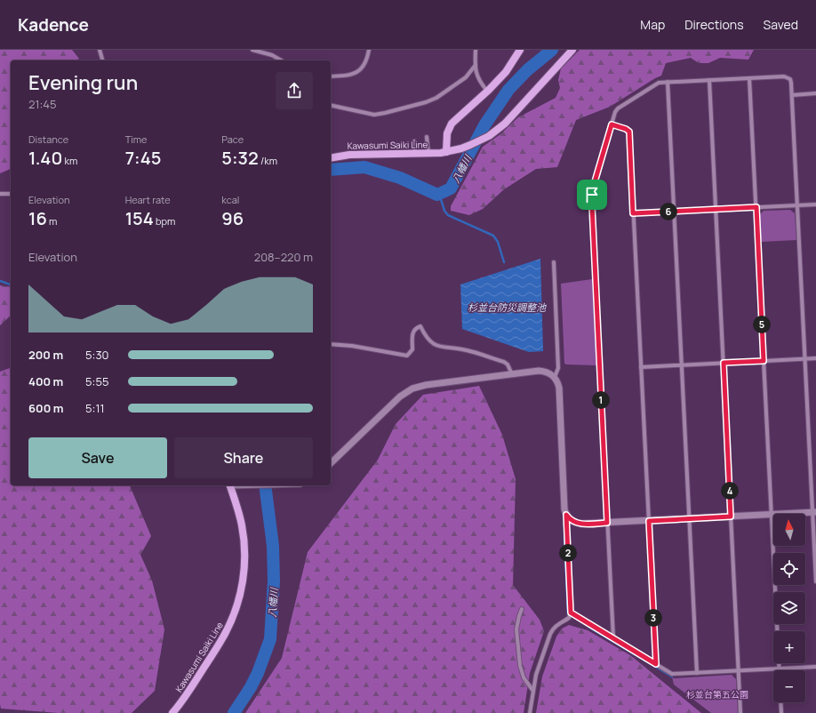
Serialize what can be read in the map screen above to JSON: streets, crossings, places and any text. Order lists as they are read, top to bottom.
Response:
{
  "streets": {
    "main road": ["Kawasumi Saiki Line"]
  },
  "water": ["八幡川", "杉並台防災調整池"],
  "parks": ["杉並台第五公園"],
  "north": "top",
  "page": {
    "header": "Kadence",
    "nav": ["Map", "Directions", "Saved"],
    "heading": ["Evening run", "21:45"],
    "stats": [
      ["Distance", "1.40 km"],
      ["Time", "7:45"],
      ["Pace", "5:32 /km"],
      ["Elevation", "16 m"],
      ["Heart rate", "154 bpm"],
      ["kcal", "96"]
    ],
    "pins": [
      "6",
      "5",
      "1",
      "4",
      "2",
      "3"
    ],
    "chart": ["Elevation", "208–220 m"],
    "list": [
      {
        "name": "200 m",
        "note": "5:30"
      },
      {
        "name": "400 m",
        "note": "5:55"
      },
      {
        "name": "600 m",
        "note": "5:11"
      }
    ],
    "buttons": ["Save", "Share"],
    "map_buttons": ["+", "−"]
  }
}
